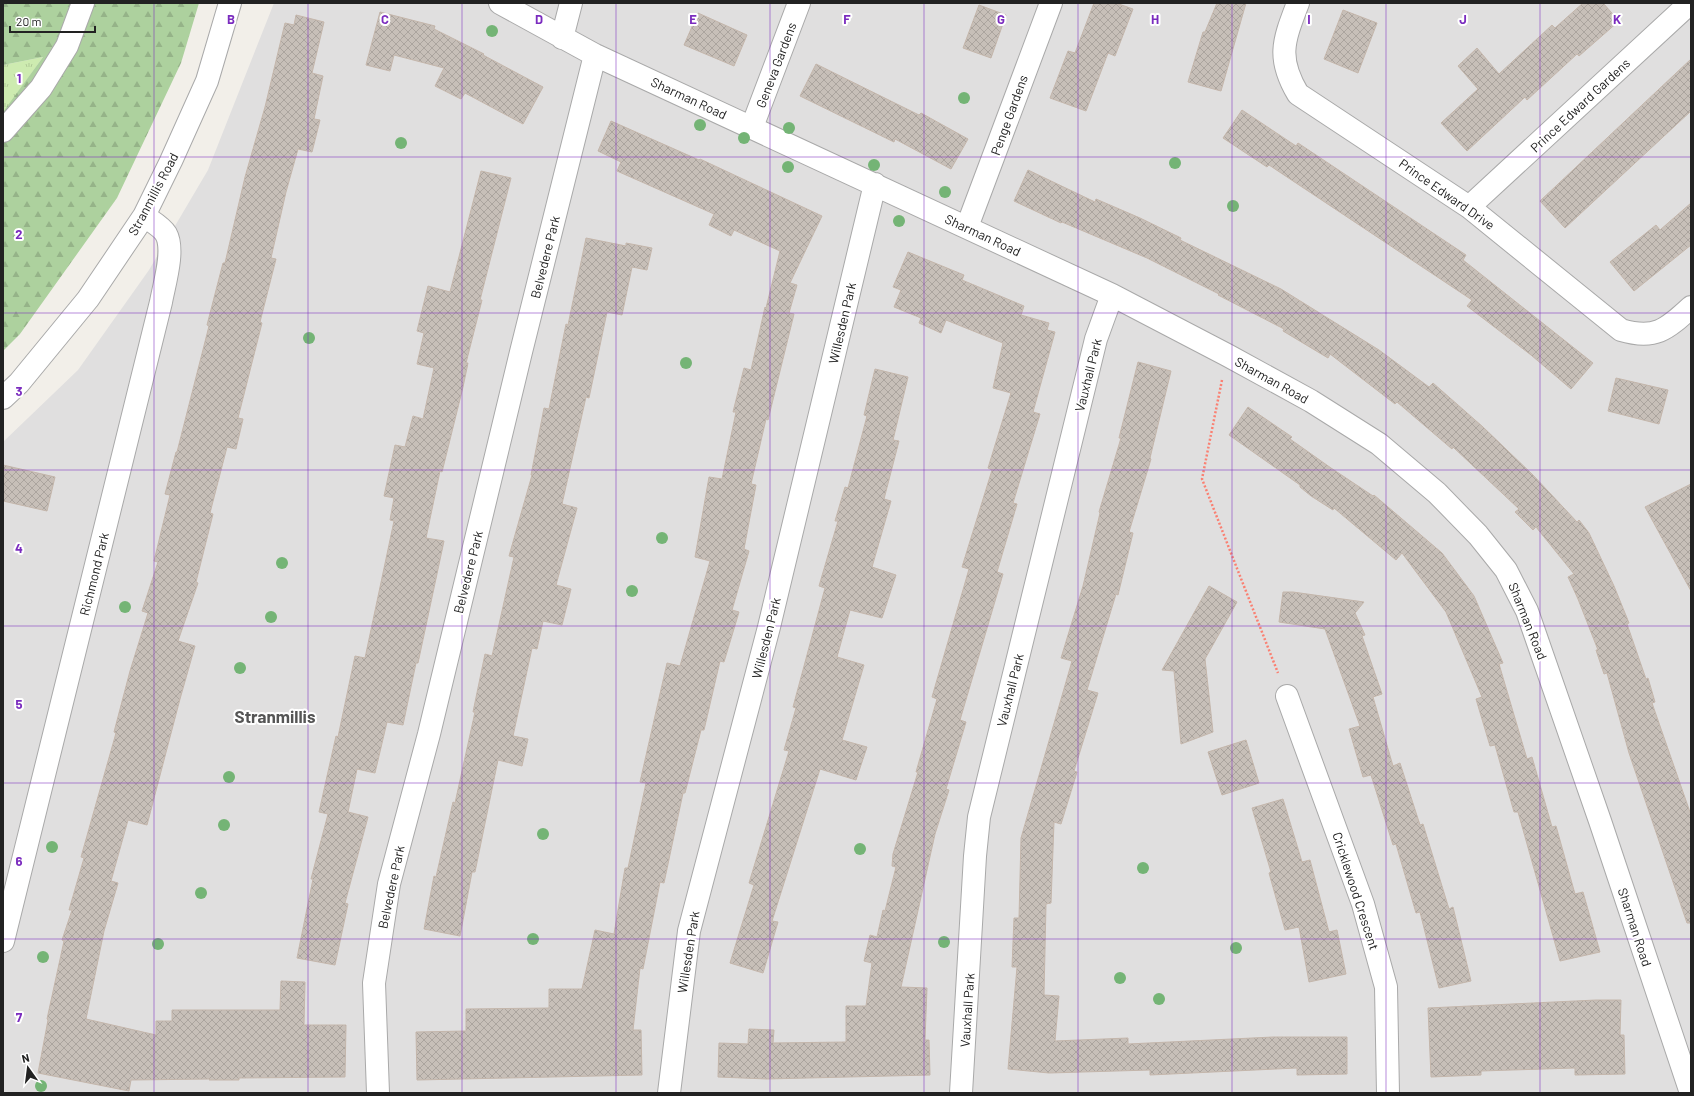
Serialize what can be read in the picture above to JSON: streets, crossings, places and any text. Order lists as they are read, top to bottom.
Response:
{
  "streets": {
    "street": [
      "Geneva Gardens",
      "Sharman Road",
      "Prince Edward Gardens",
      "Penge Gardens",
      "Stranmillis Road",
      "Prince Edward Drive",
      "Belvedere Park",
      "Willesden Park",
      "Vauxhall Park",
      "Richmond Park",
      "Cricklewood Crescent"
    ]
  },
  "crossings": [
    ["Geneva Gardens", "Sharman Road"],
    ["Sharman Road", "Penge Gardens"],
    ["Sharman Road", "Belvedere Park"],
    ["Sharman Road", "Willesden Park"],
    ["Sharman Road", "Vauxhall Park"],
    ["Prince Edward Gardens", "Prince Edward Drive"],
    ["Stranmillis Road", "Richmond Park"]
  ],
  "districts": ["Stranmillis"],
  "scale_bar": "20 m",
  "north": "top",
  "grid": {
    "columns": [
      "B",
      "C",
      "D",
      "E",
      "F",
      "G",
      "H",
      "I",
      "J",
      "K"
    ],
    "rows": [
      "1",
      "2",
      "3",
      "4",
      "5",
      "6",
      "7"
    ]
  }
}
